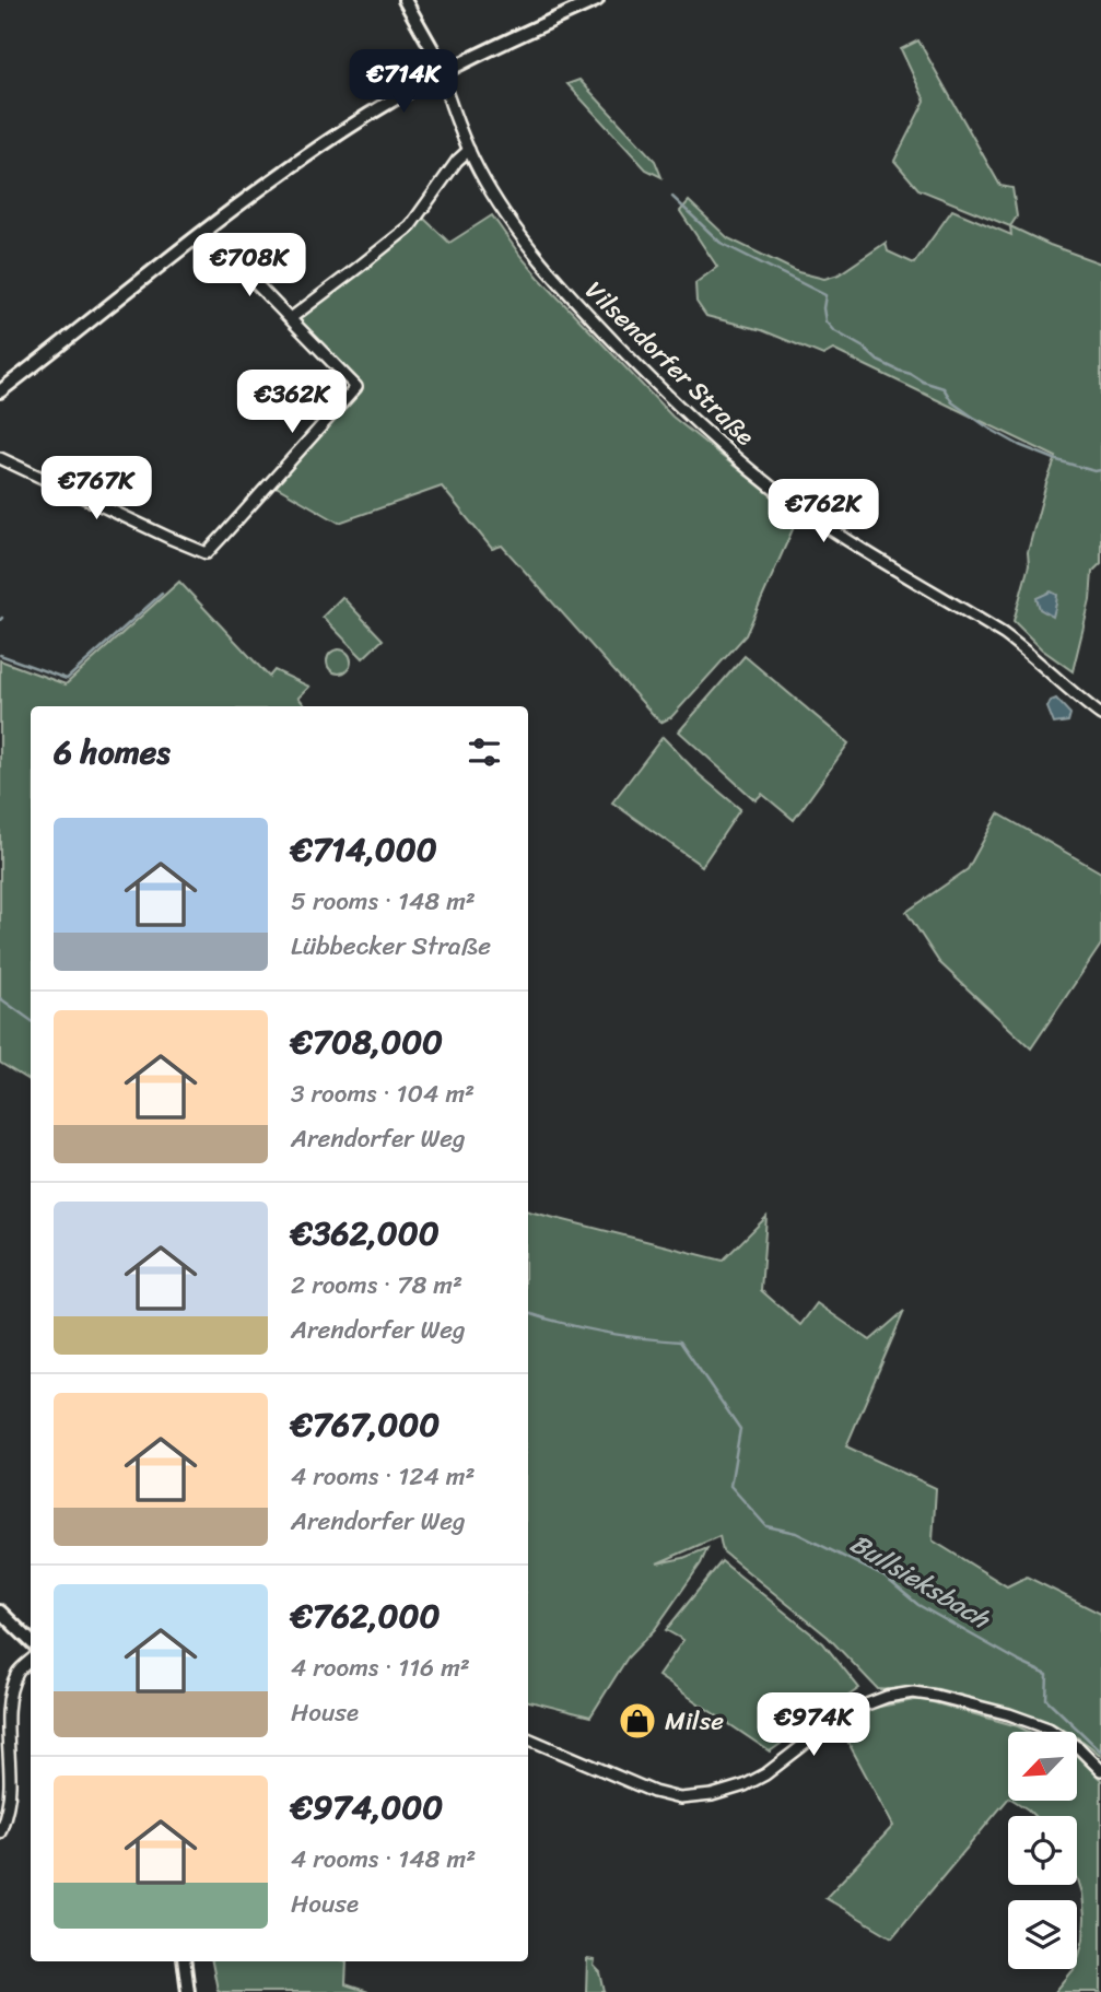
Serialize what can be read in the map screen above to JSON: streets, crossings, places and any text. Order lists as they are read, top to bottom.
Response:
{
  "streets": {
    "street": ["Vilsendorfer Straße"]
  },
  "water": ["Bullsieksbach"],
  "places": {
    "shop": ["Milse"]
  },
  "north": "bottom left",
  "page": {
    "price": [
      "€714K",
      "€708K",
      "€362K",
      "€767K",
      "€762K",
      "€974K"
    ],
    "heading": "6 homes",
    "list": [
      {
        "name": "€714,000",
        "note": "5 rooms · 148 m² · Lübbecker Straße"
      },
      {
        "name": "€708,000",
        "note": "3 rooms · 104 m² · Arendorfer Weg"
      },
      {
        "name": "€362,000",
        "note": "2 rooms · 78 m² · Arendorfer Weg"
      },
      {
        "name": "€767,000",
        "note": "4 rooms · 124 m² · Arendorfer Weg"
      },
      {
        "name": "€762,000",
        "note": "4 rooms · 116 m² · House"
      },
      {
        "name": "€974,000",
        "note": "4 rooms · 148 m² · House"
      }
    ]
  }
}
